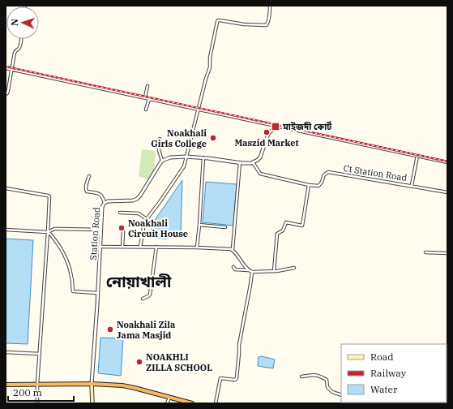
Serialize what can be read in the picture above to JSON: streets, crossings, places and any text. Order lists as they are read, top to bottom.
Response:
{
  "streets": {
    "street": ["Ct Station Road", "Station Road"]
  },
  "districts": ["নোয়াখালী"],
  "places": {
    "transit": ["মাইজদী কোর্ট"],
    "other": [
      "Maszid Market",
      "Noakhali Girls College",
      "Noakhali Circuit House",
      "Noakhali Zila Jama Masjid",
      "NOAKHLI ZILLA SCHOOL"
    ]
  },
  "legend": ["Road", "Railway", "Water"],
  "scale_bar": "200 m",
  "north": "left"
}
